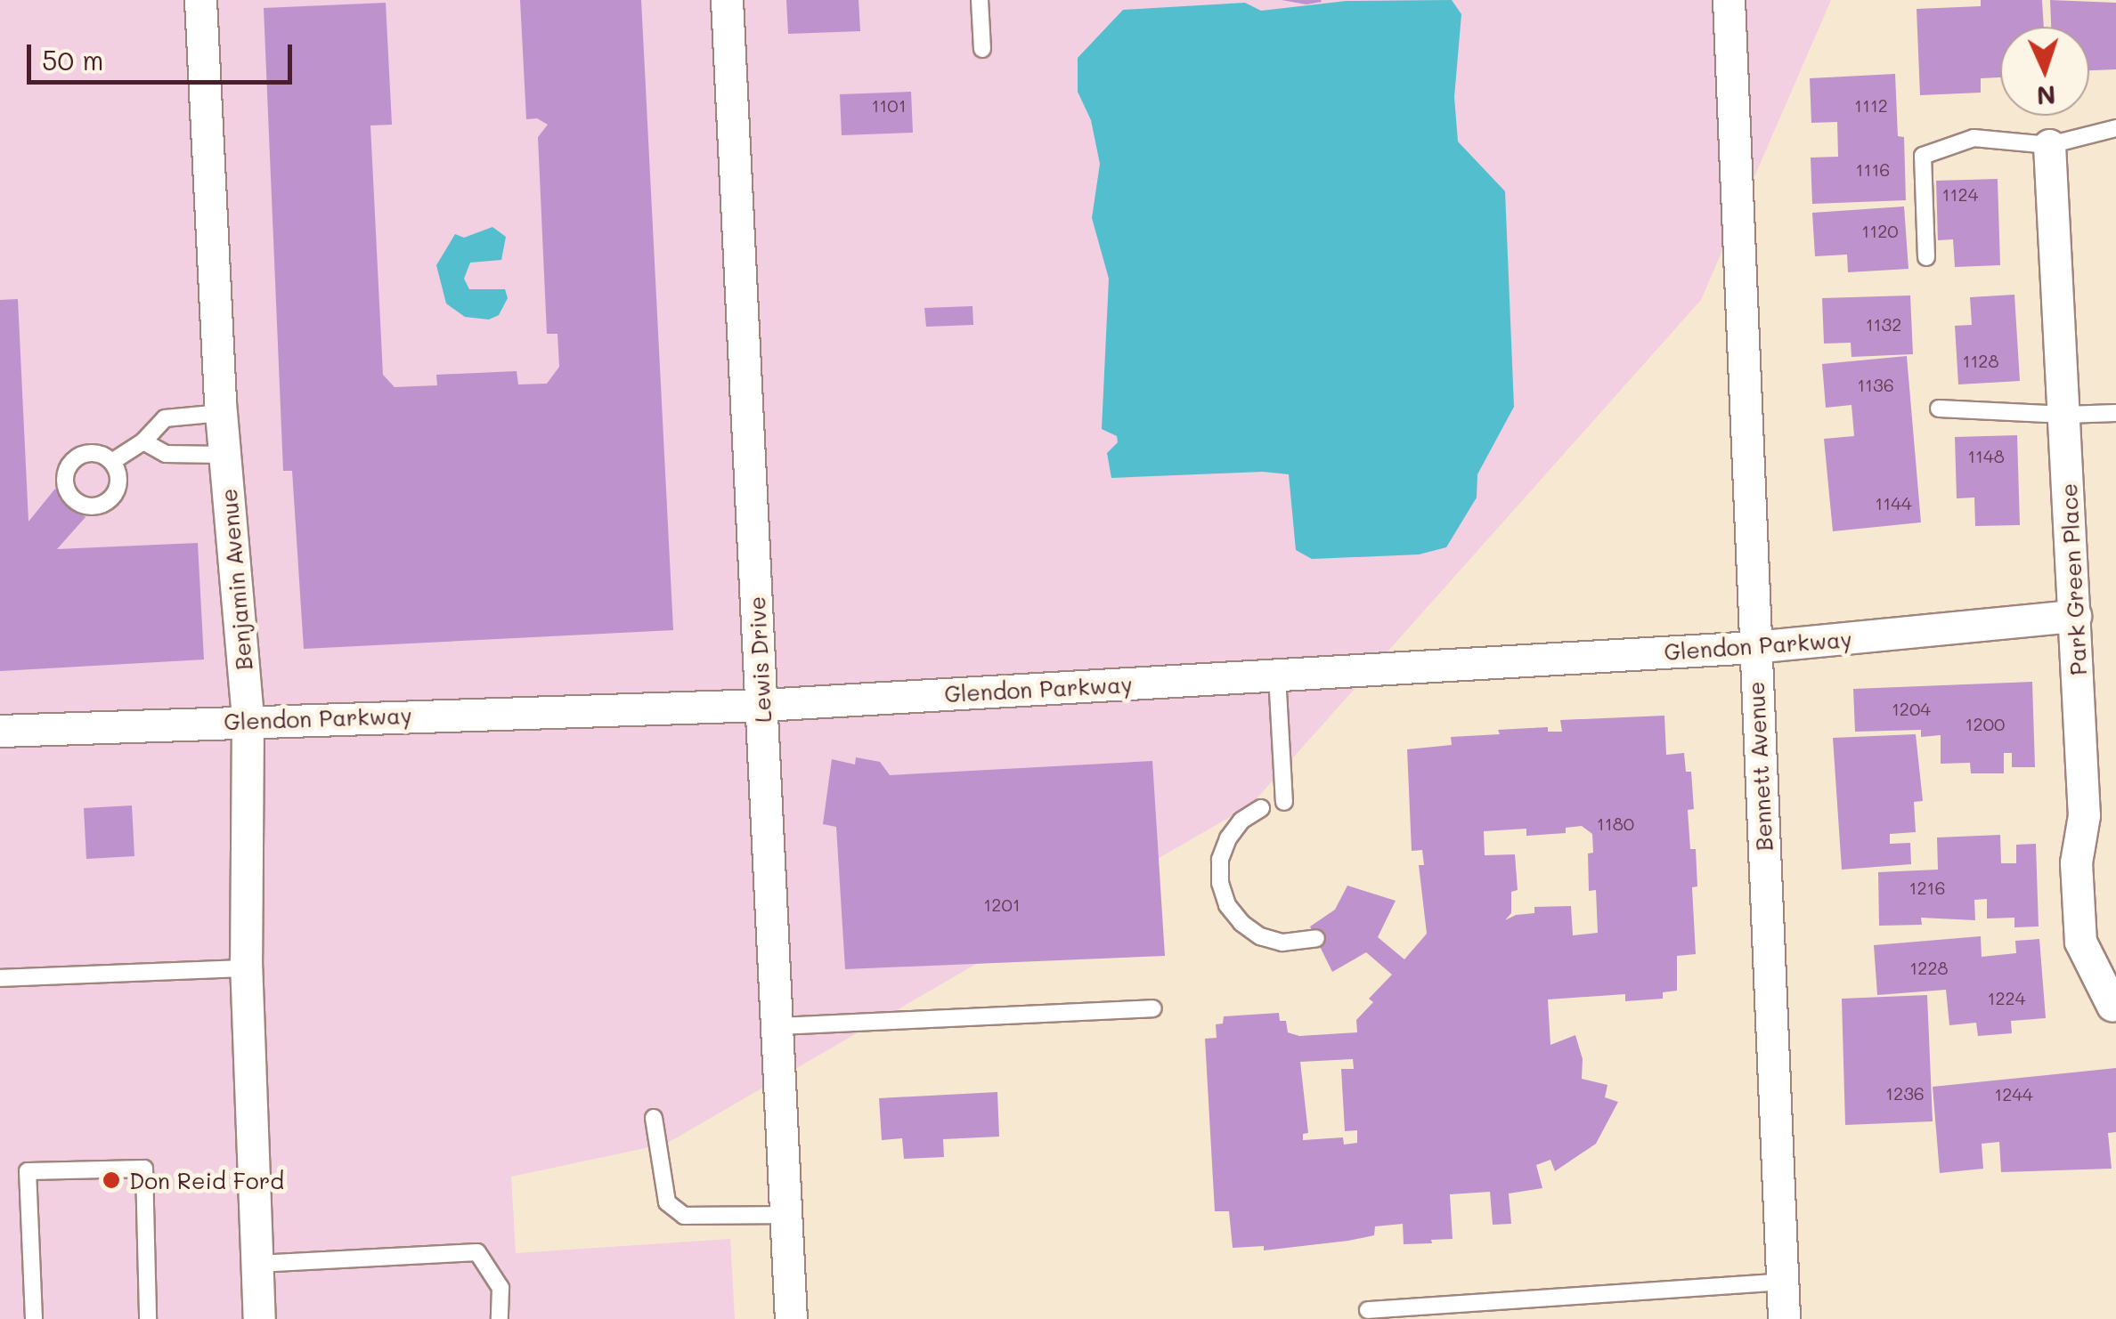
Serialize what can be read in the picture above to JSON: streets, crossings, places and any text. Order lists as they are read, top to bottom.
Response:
{
  "streets": {
    "street": [
      "Benjamin Avenue",
      "Park Green Place",
      "Glendon Parkway",
      "Lewis Drive",
      "Bennett Avenue"
    ]
  },
  "crossings": [
    ["Benjamin Avenue", "Glendon Parkway"],
    ["Park Green Place", "Glendon Parkway"],
    ["Glendon Parkway", "Lewis Drive"],
    ["Glendon Parkway", "Bennett Avenue"]
  ],
  "places": ["Don Reid Ford"],
  "house_numbers": [
    "1101",
    "1112",
    "1116",
    "1124",
    "1120",
    "1132",
    "1128",
    "1136",
    "1148",
    "1144",
    "1204",
    "1200",
    "1180",
    "1216",
    "1201",
    "1228",
    "1224",
    "1236",
    "1244"
  ],
  "scale_bar": "50 m",
  "north": "bottom"
}
